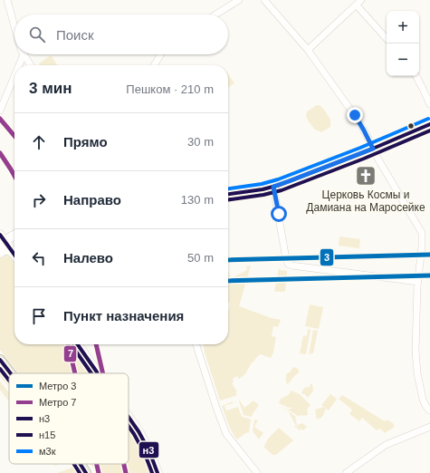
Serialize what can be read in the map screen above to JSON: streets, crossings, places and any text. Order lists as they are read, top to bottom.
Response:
{
  "places": {
    "church": ["Церковь Космы и Дамиана на Маросейке"]
  },
  "lines": [
    "metro line 7",
    "transit line м3к",
    "transit line н3",
    "transit line н15",
    "metro line 3"
  ],
  "legend": [
    "Метро 3",
    "Метро 7",
    "н3",
    "н15",
    "м3к"
  ],
  "page": {
    "map_buttons": ["+", "−"],
    "search": "Поиск",
    "heading": ["3 мин", "Пешком · 210 m"],
    "list": [
      ["Прямо", "30 m"],
      ["Направо", "130 m"],
      ["Налево", "50 m"],
      "Пункт назначения"
    ]
  }
}
